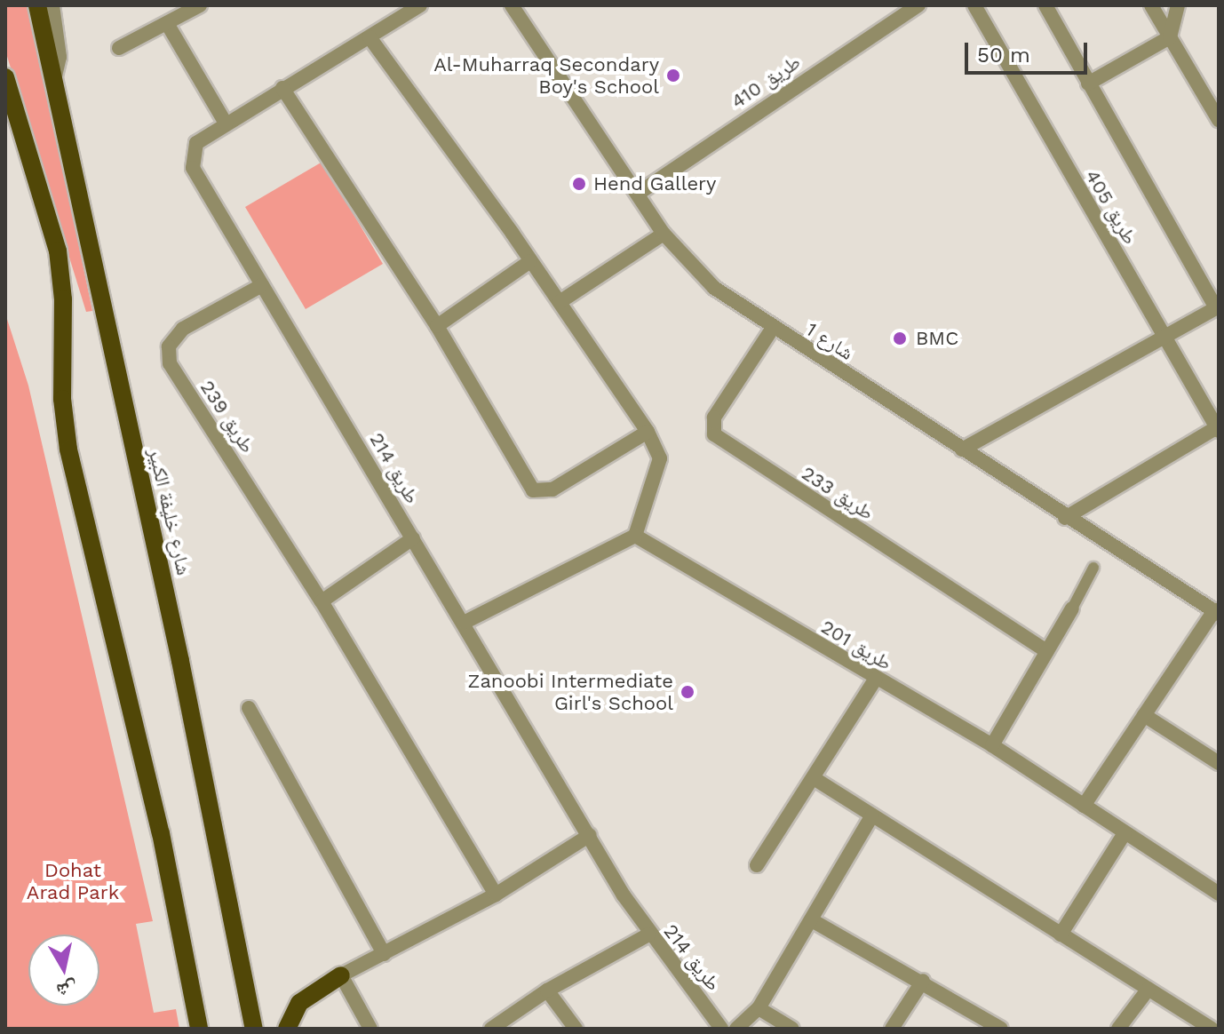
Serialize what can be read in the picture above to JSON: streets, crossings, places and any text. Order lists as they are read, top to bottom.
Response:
{
  "streets": {
    "main road": ["شارع خليفة الكبير"],
    "street": [
      "طريق 410",
      "طريق 405",
      "شارع 1",
      "طريق 239",
      "طريق 214",
      "طريق 233",
      "طريق 201"
    ]
  },
  "crossings": [
    ["طريق 410", "شارع 1"],
    ["طريق 405", "شارع 1"],
    ["شارع 1", "طريق 233"],
    ["طريق 239", "طريق 214"]
  ],
  "parks": ["Dohat Arad Park"],
  "places": [
    "Al-Muharraq Secondary Boy's School",
    "Hend Gallery",
    "BMC",
    "Zanoobi Intermediate Girl's School"
  ],
  "scale_bar": "50 m",
  "north": "bottom"
}
